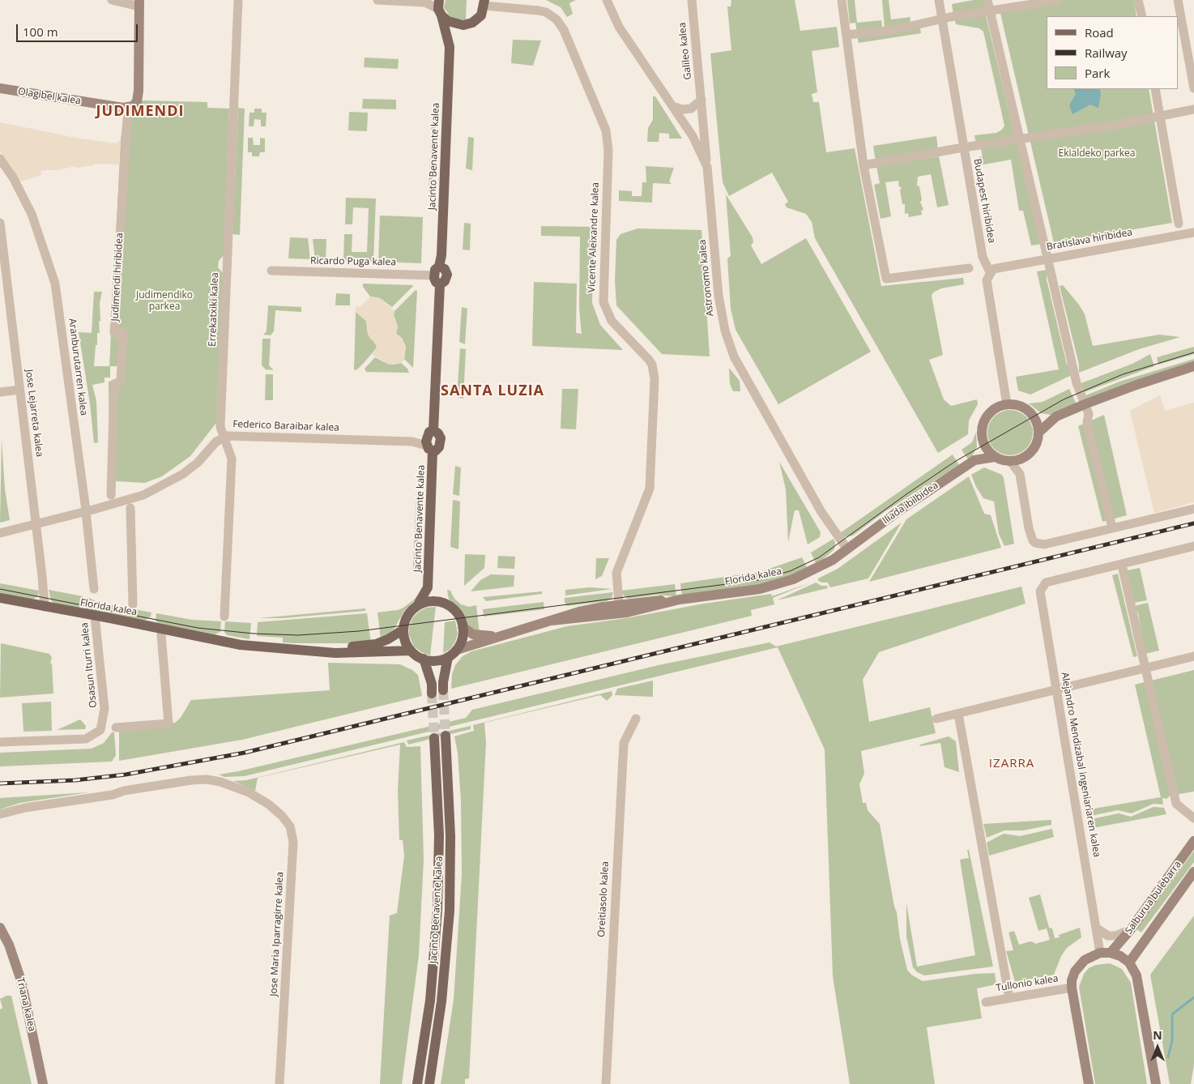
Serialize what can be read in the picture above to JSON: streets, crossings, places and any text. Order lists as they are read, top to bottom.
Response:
{
  "streets": {
    "main road": [
      "Olagibel kalea",
      "Jacinto Benavente kalea",
      "Iliada ibilbidea",
      "Florida kalea",
      "Salburua bulebarra",
      "Triana kalea"
    ],
    "street": [
      "Galileo kalea",
      "Budapest hiribidea",
      "Vicente Aleixandre kalea",
      "Bratislava hiribidea",
      "Ricardo Puga kalea",
      "Judimendi hiribidea",
      "Astronomo kalea",
      "Errekatxiki kalea",
      "Aranburutarren kalea",
      "Jose Lejarreta kalea",
      "Federico Baraibar kalea",
      "Osasun Iturri kalea",
      "Alejandro Mendizabal ingeniariaren kalea",
      "Oreitiasolo kalea",
      "Jose Maria Iparragirre kalea",
      "Tullonio kalea"
    ]
  },
  "crossings": [
    ["Galileo kalea", "Astronomo kalea"],
    ["Jacinto Benavente kalea", "Ricardo Puga kalea"],
    ["Jacinto Benavente kalea", "Federico Baraibar kalea"],
    ["Jacinto Benavente kalea", "Florida kalea"],
    ["Budapest hiribidea", "Bratislava hiribidea"],
    ["Budapest hiribidea", "Iliada ibilbidea"],
    ["Vicente Aleixandre kalea", "Florida kalea"],
    ["Astronomo kalea", "Iliada ibilbidea"],
    ["Astronomo kalea", "Florida kalea"],
    ["Errekatxiki kalea", "Federico Baraibar kalea"],
    ["Aranburutarren kalea", "Federico Baraibar kalea"],
    ["Jose Lejarreta kalea", "Federico Baraibar kalea"],
    ["Jose Lejarreta kalea", "Florida kalea"],
    ["Iliada ibilbidea", "Florida kalea"],
    ["Florida kalea", "Osasun Iturri kalea"],
    ["Alejandro Mendizabal ingeniariaren kalea", "Salburua bulebarra"],
    ["Salburua bulebarra", "Tullonio kalea"]
  ],
  "districts": ["JUDIMENDI", "SANTA LUZIA", "IZARRA"],
  "parks": ["Ekialdeko parkea", "Judimendiko parkea"],
  "legend": ["Road", "Railway", "Park"],
  "scale_bar": "100 m",
  "north": "top"
}
